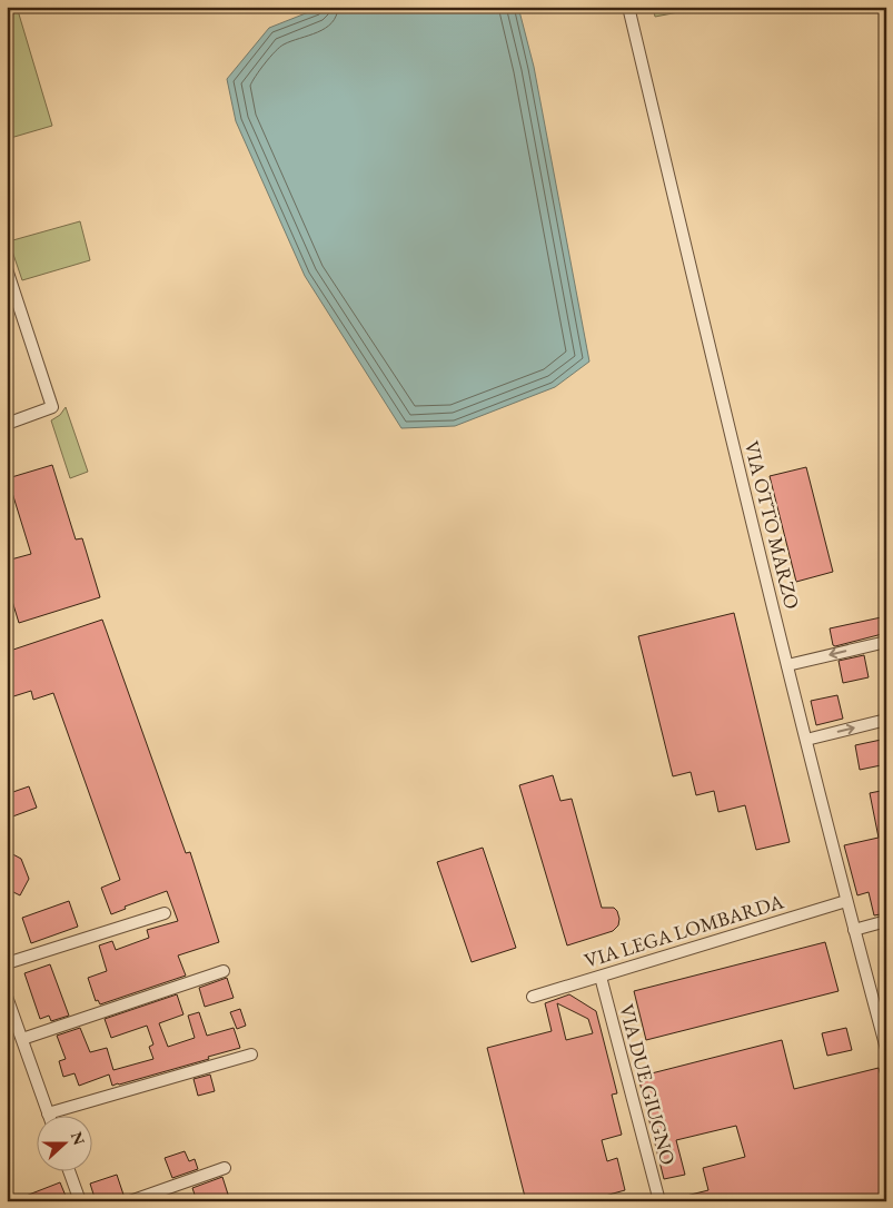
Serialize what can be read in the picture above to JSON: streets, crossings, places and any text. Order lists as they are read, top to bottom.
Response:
{
  "streets": {
    "street": ["VIA OTTO MARZO", "VIA LEGA LOMBARDA", "VIA DUE GIUGNO"]
  },
  "crossings": [
    ["VIA OTTO MARZO", "VIA LEGA LOMBARDA"],
    ["VIA LEGA LOMBARDA", "VIA DUE GIUGNO"]
  ],
  "north": "right"
}
